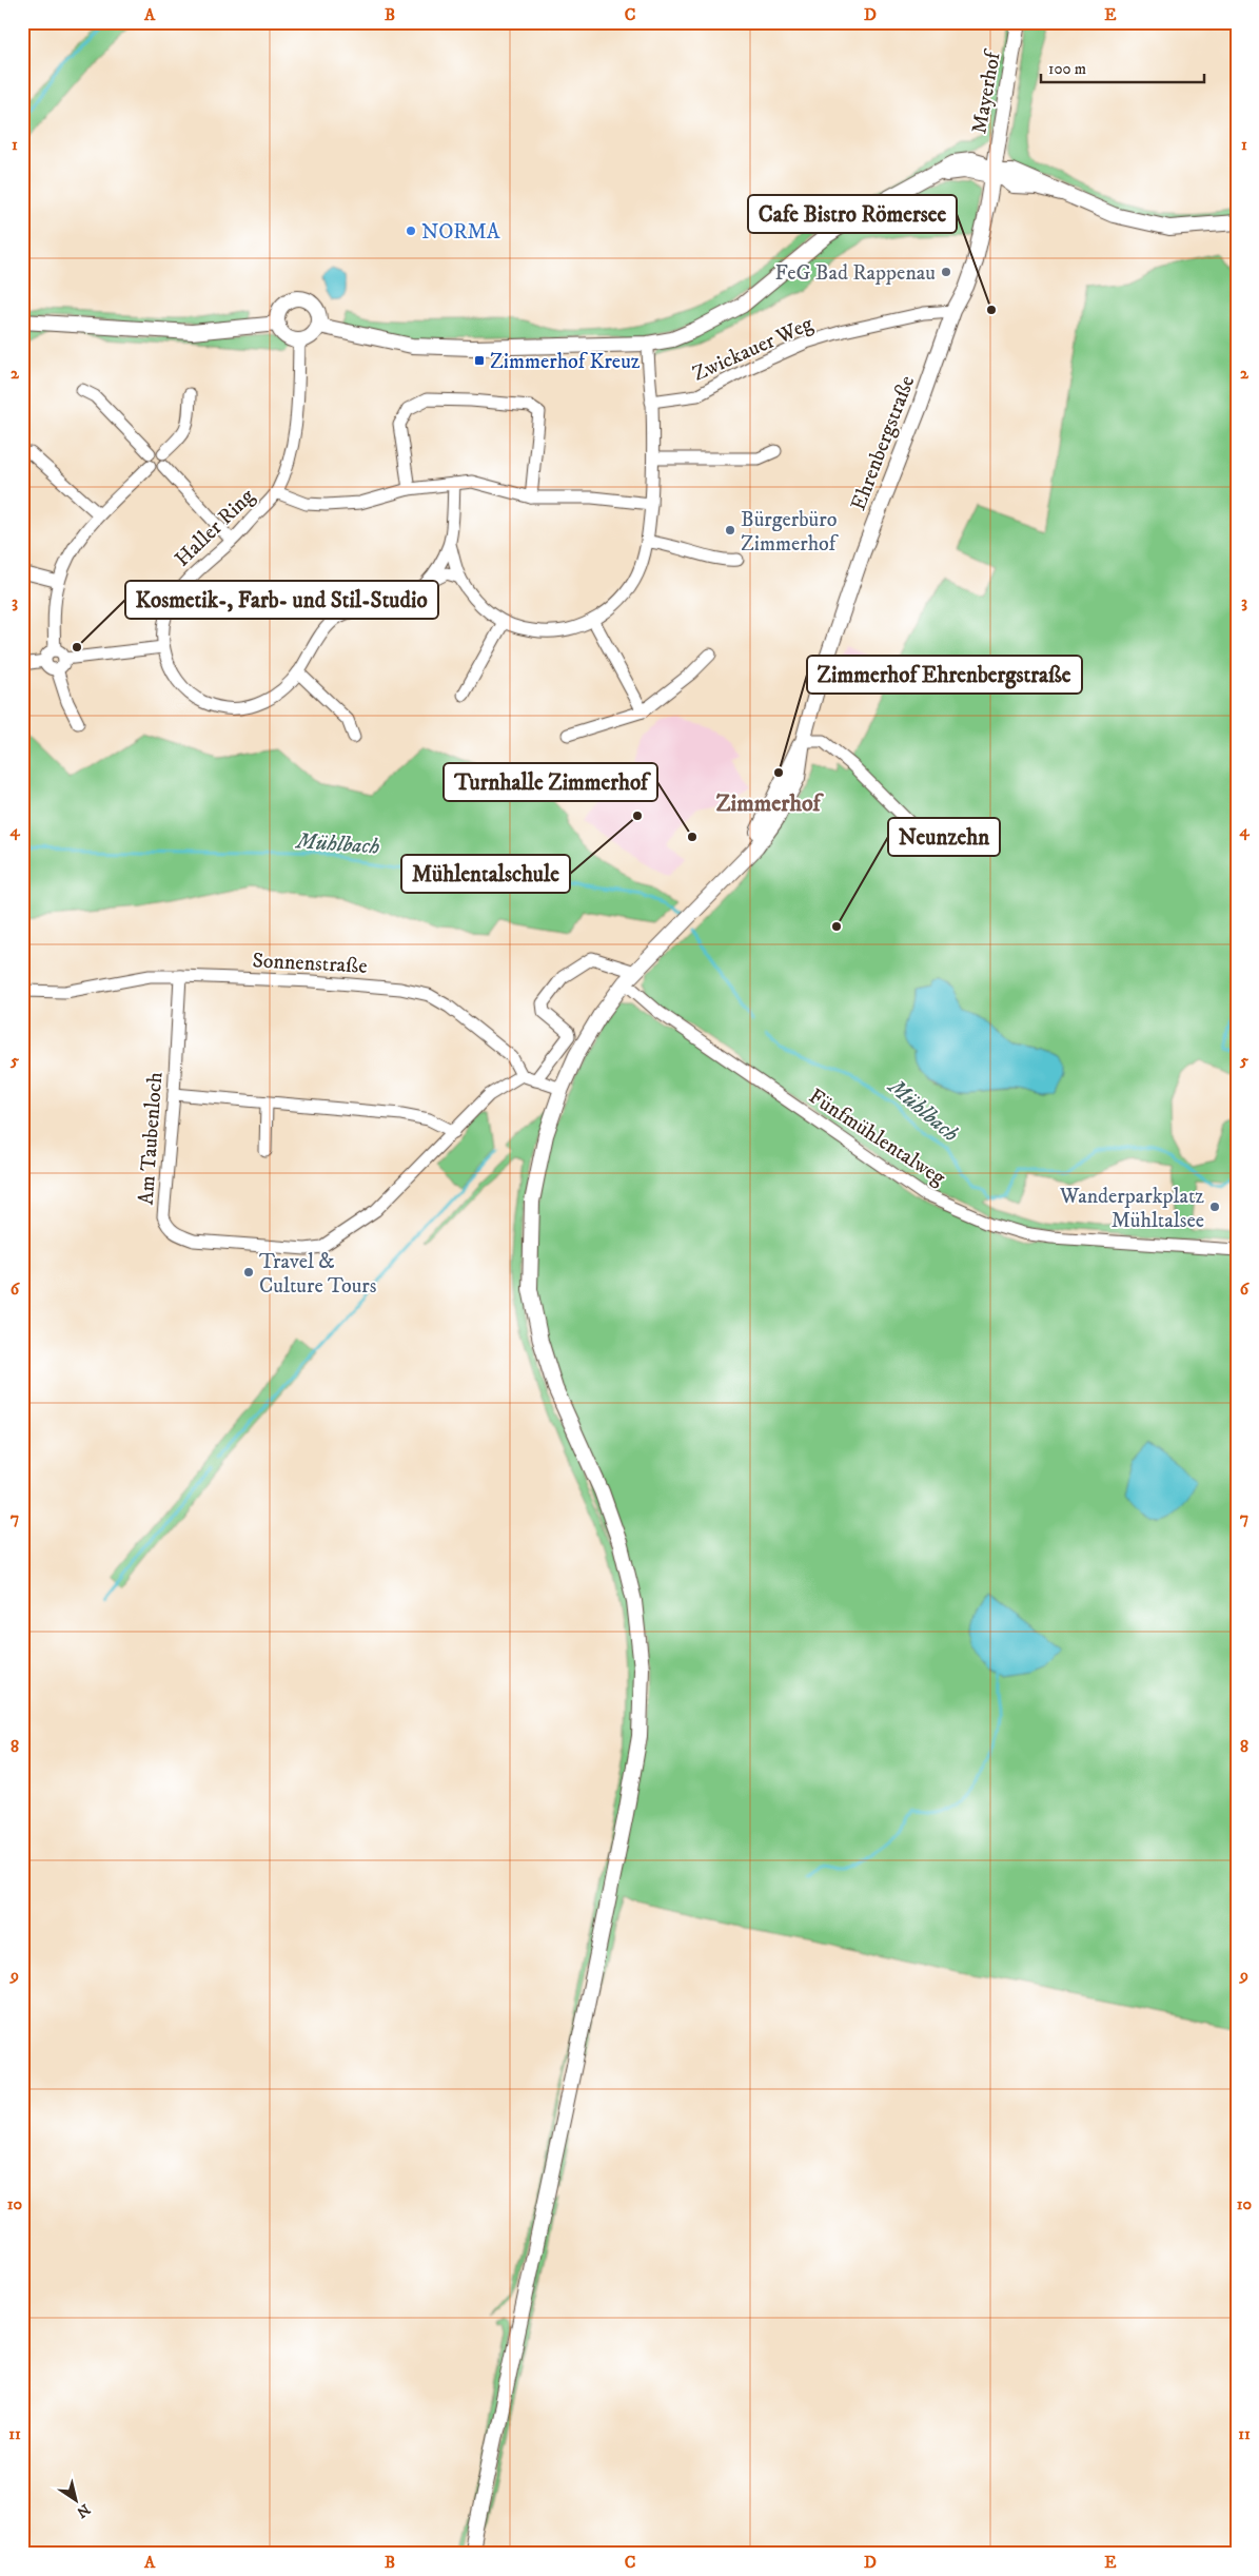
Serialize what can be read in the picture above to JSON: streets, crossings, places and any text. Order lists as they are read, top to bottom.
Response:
{
  "streets": {
    "street": [
      "Mayerhof",
      "Zwickauer Weg",
      "Ehrenbergstraße",
      "Haller Ring",
      "Sonnenstraße",
      "Fünfmühlentalweg",
      "Am Taubenloch"
    ]
  },
  "crossings": [
    ["Mayerhof", "Ehrenbergstraße"],
    ["Zwickauer Weg", "Ehrenbergstraße"],
    ["Ehrenbergstraße", "Fünfmühlentalweg"],
    ["Sonnenstraße", "Am Taubenloch"]
  ],
  "districts": ["Zimmerhof"],
  "water": ["Mühlbach"],
  "places": {
    "other": [
      "NORMA",
      "FeG Bad Rappenau",
      "Cafe Bistro Römersee",
      "Bürgerbüro Zimmerhof",
      "Kosmetik-, Farb- und Stil-Studio",
      "Zimmerhof Ehrenbergstraße",
      "Mühlentalschule",
      "Turnhalle Zimmerhof",
      "Neunzehn",
      "Wanderparkplatz Mühltalsee",
      "Travel & Culture Tours"
    ],
    "transit": ["Zimmerhof Kreuz"]
  },
  "scale_bar": "100 m",
  "north": "bottom right",
  "grid": {
    "columns": [
      "A",
      "B",
      "C",
      "D",
      "E"
    ],
    "rows": [
      "1",
      "2",
      "3",
      "4",
      "5",
      "6",
      "7",
      "8",
      "9",
      "10",
      "11"
    ]
  }
}
